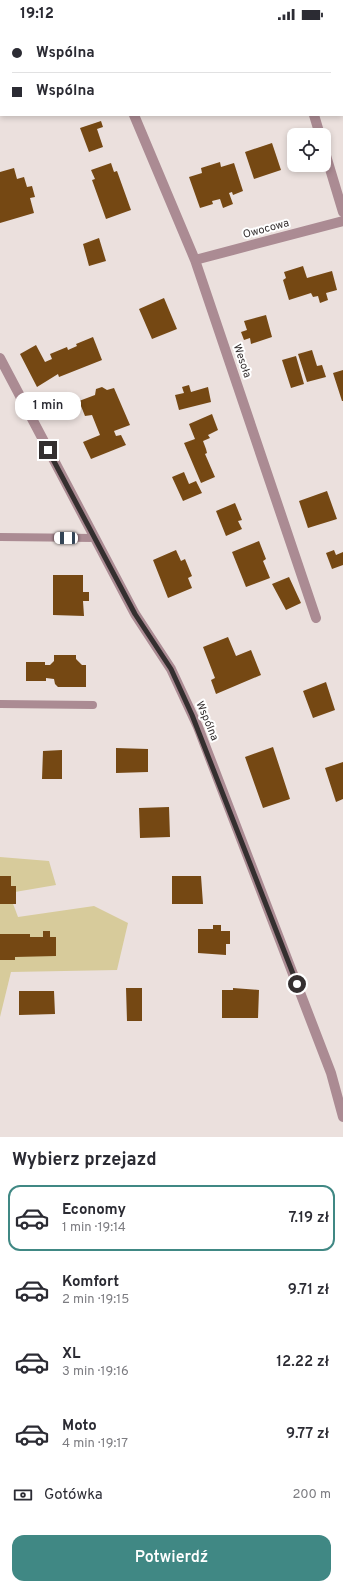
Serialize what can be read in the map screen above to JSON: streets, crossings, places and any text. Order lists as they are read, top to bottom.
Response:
{
  "streets": {
    "street": ["Owocowa", "Wesoła", "Wspólna"]
  },
  "crossings": [
    ["Owocowa", "Wesoła"]
  ],
  "page": {
    "status": "19:12",
    "banner": ["Wspólna", "Wspólna"],
    "bubble": "1 min",
    "heading": "Wybierz przejazd",
    "list": [
      {
        "name": "Economy",
        "note": "1 min · 19:14",
        "value": "7.19 zł"
      },
      {
        "name": "Komfort",
        "note": "2 min · 19:15",
        "value": "9.71 zł"
      },
      {
        "name": "XL",
        "note": "3 min · 19:16",
        "value": "12.22 zł"
      },
      {
        "name": "Moto",
        "note": "4 min · 19:17",
        "value": "9.77 zł"
      }
    ],
    "pay": ["Gotówka", "200 m"],
    "buttons": "Potwierdź"
  }
}
